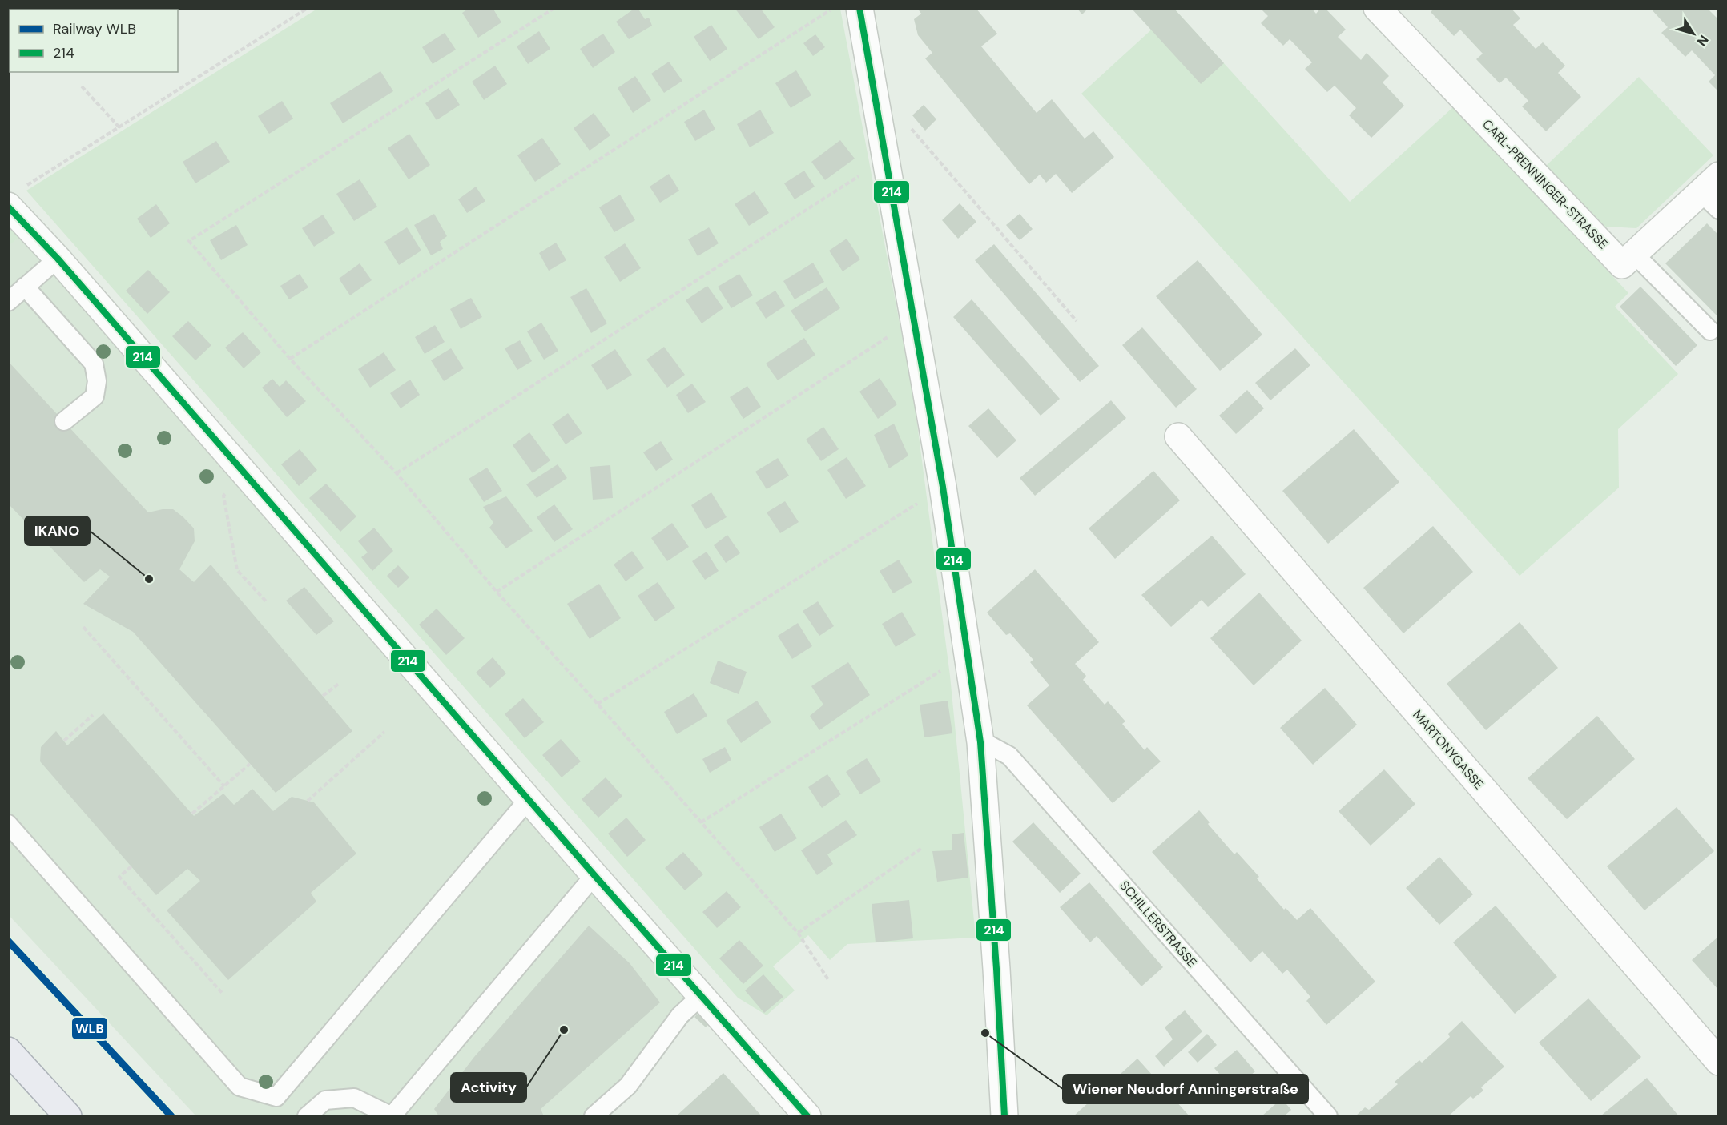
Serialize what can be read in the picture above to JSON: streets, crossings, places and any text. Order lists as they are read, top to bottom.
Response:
{
  "streets": {
    "street": ["CARL-PRENNINGER-STRASSE", "MARTONYGASSE"],
    "lane": ["SCHILLERSTRASSE"]
  },
  "places": ["IKANO", "Activity", "Wiener Neudorf Anningerstraße"],
  "lines": ["transit line 214", "rail line WLB"],
  "legend": ["Railway WLB", "214"],
  "north": "bottom right"
}
